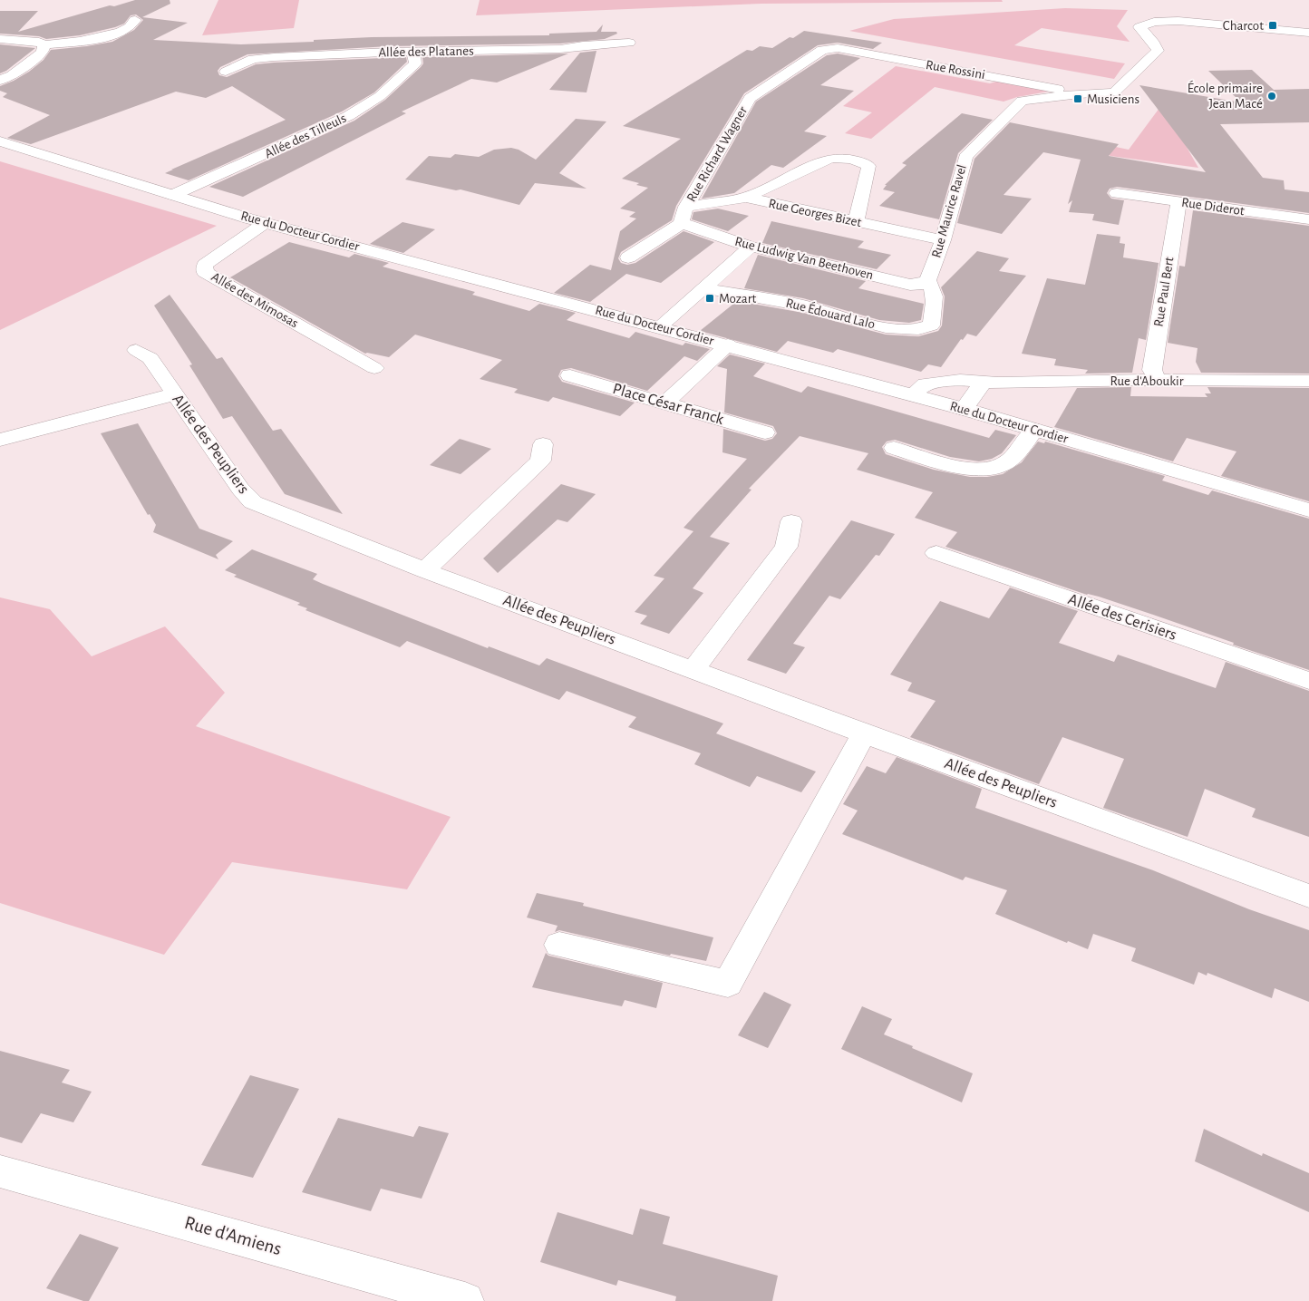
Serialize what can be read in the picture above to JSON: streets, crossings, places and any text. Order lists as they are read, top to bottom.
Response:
{
  "streets": {
    "street": [
      "Allée des Platanes",
      "Rue Rossini",
      "Allée des Tilleuls",
      "Rue Richard Wagner",
      "Rue Diderot",
      "Rue Maurice Ravel",
      "Rue Georges Bizet",
      "Rue du Docteur Cordier",
      "Rue Ludwig Van Beethoven",
      "Rue Paul Bert",
      "Allée des Mimosas",
      "Rue Édouard Lalo",
      "Rue d'Aboukir",
      "Place César Franck",
      "Allée des Peupliers",
      "Allée des Cerisiers",
      "Rue d'Amiens"
    ]
  },
  "crossings": [
    ["Allée des Platanes", "Allée des Tilleuls"],
    ["Rue Rossini", "Rue Richard Wagner"],
    ["Rue Rossini", "Rue Maurice Ravel"],
    ["Allée des Tilleuls", "Rue du Docteur Cordier"],
    ["Rue Richard Wagner", "Rue Georges Bizet"],
    ["Rue Richard Wagner", "Rue Ludwig Van Beethoven"],
    ["Rue Diderot", "Rue Paul Bert"],
    ["Rue Maurice Ravel", "Rue Georges Bizet"],
    ["Rue Maurice Ravel", "Rue Ludwig Van Beethoven"],
    ["Rue Maurice Ravel", "Rue Édouard Lalo"],
    ["Rue du Docteur Cordier", "Allée des Mimosas"],
    ["Rue du Docteur Cordier", "Rue d'Aboukir"],
    ["Rue Ludwig Van Beethoven", "Rue Édouard Lalo"],
    ["Rue Paul Bert", "Rue d'Aboukir"]
  ],
  "places": {
    "transit": ["Charcot", "Musiciens", "Mozart"],
    "other": ["École primaire Jean Macé"]
  }
}
